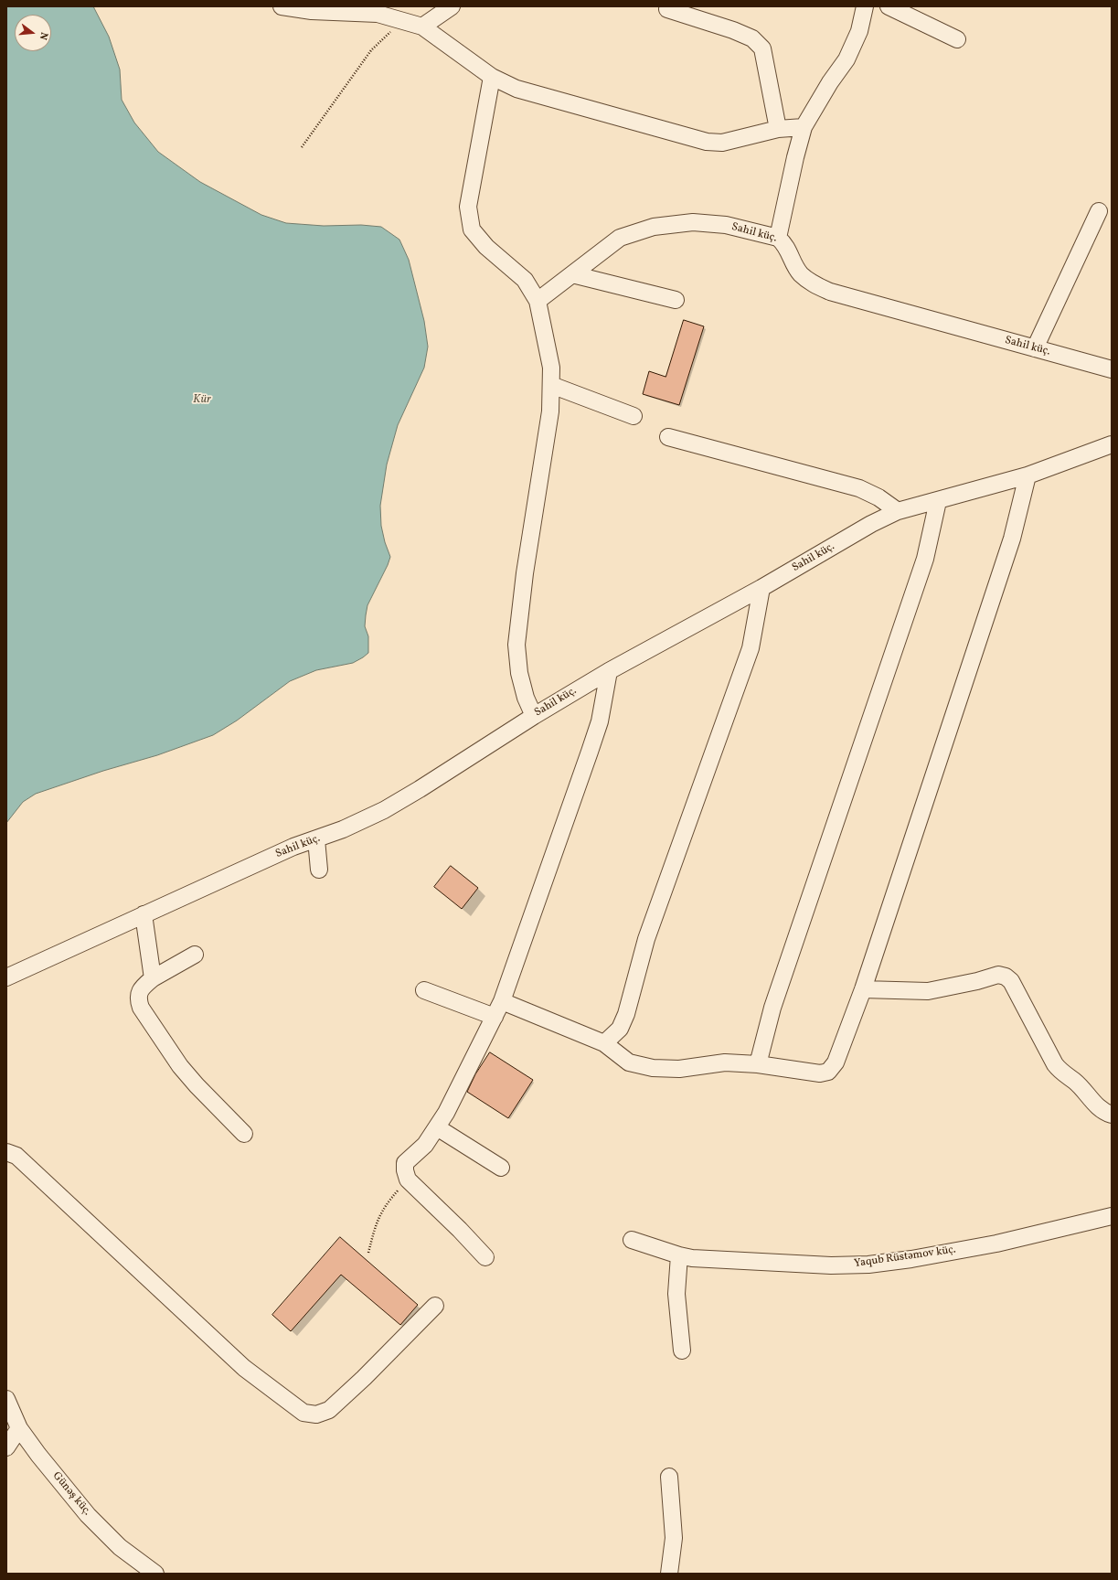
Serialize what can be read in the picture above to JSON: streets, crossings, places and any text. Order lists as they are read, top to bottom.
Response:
{
  "streets": {
    "street": ["Sahil küç.", "Yaqub Rüstəmov küç.", "Günəş küç."]
  },
  "water": ["Kür"],
  "north": "right"
}
